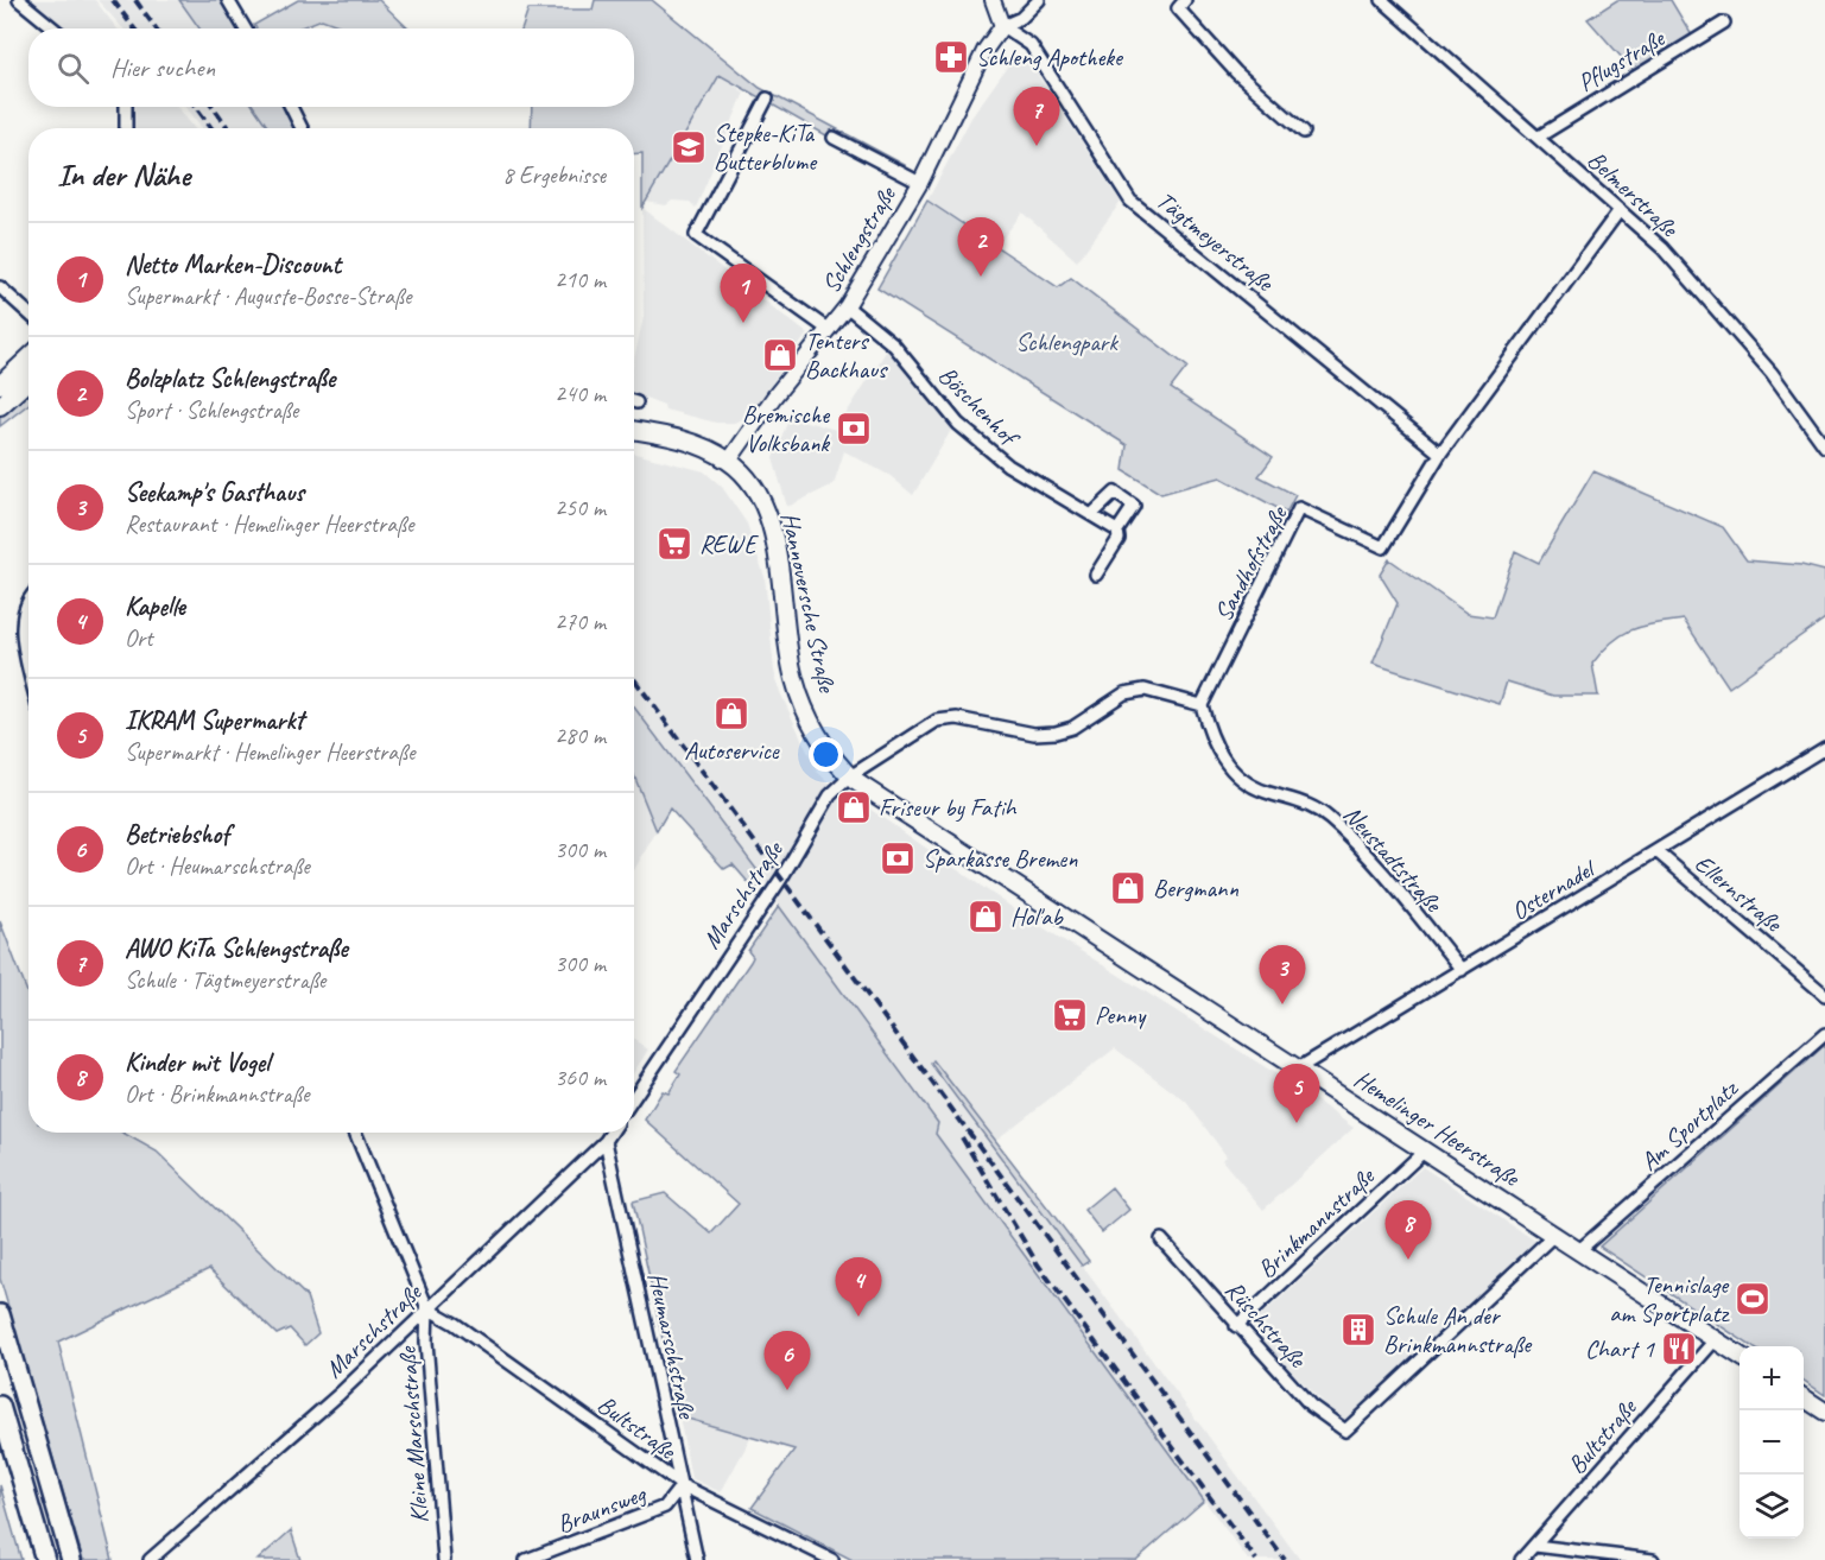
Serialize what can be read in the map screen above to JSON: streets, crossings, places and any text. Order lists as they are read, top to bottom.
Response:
{
  "streets": {
    "main road": ["Hannoversche Straße", "Hemelinger Heerstraße"],
    "street": [
      "Pflugstraße",
      "Belmerstraße",
      "Schlengstraße",
      "Tägtmeyerstraße",
      "Böschenhof",
      "Sandhofstraße",
      "Neustadtstraße",
      "Osternadel",
      "Ellernstraße",
      "Marschstraße",
      "Am Sportplatz",
      "Brinkmannstraße",
      "Rüschstraße",
      "Heumarschstraße",
      "Bultstraße",
      "Kleine Marschstraße",
      "Braunsweg"
    ]
  },
  "crossings": [
    ["Pflugstraße", "Belmerstraße"],
    ["Belmerstraße", "Sandhofstraße"],
    ["Schlengstraße", "Tägtmeyerstraße"],
    ["Schlengstraße", "Böschenhof"],
    ["Schlengstraße", "Hannoversche Straße"],
    ["Tägtmeyerstraße", "Sandhofstraße"],
    ["Sandhofstraße", "Neustadtstraße"],
    ["Hannoversche Straße", "Marschstraße"],
    ["Hannoversche Straße", "Hemelinger Heerstraße"],
    ["Neustadtstraße", "Osternadel"],
    ["Osternadel", "Ellernstraße"],
    ["Osternadel", "Hemelinger Heerstraße"],
    ["Marschstraße", "Hemelinger Heerstraße"],
    ["Marschstraße", "Heumarschstraße"],
    ["Marschstraße", "Bultstraße"],
    ["Marschstraße", "Kleine Marschstraße"],
    ["Am Sportplatz", "Hemelinger Heerstraße"],
    ["Hemelinger Heerstraße", "Brinkmannstraße"],
    ["Hemelinger Heerstraße", "Rüschstraße"],
    ["Hemelinger Heerstraße", "Bultstraße"],
    ["Brinkmannstraße", "Rüschstraße"],
    ["Heumarschstraße", "Bultstraße"],
    ["Heumarschstraße", "Braunsweg"],
    ["Bultstraße", "Kleine Marschstraße"],
    ["Bultstraße", "Braunsweg"]
  ],
  "parks": ["Schlengpark"],
  "places": {
    "pharmacy": ["Schleng Apotheke"],
    "school or university": ["Stepke-KiTa Butterblume"],
    "shop": [
      "Tenters Backhaus",
      "Autoservice",
      "Friseur by Fatih",
      "Bergmann",
      "Hol'ab"
    ],
    "bank": ["Bremische Volksbank", "Sparkasse Bremen"],
    "supermarket": ["REWE", "Penny"],
    "sports": ["Tennislage am Sportplatz"],
    "building": ["Schule An der Brinkmannstraße"],
    "restaurant": ["Chart 1"]
  },
  "page": {
    "search": "Hier suchen",
    "pins": [
      "7",
      "2",
      "1",
      "3",
      "5",
      "8",
      "4",
      "6"
    ],
    "heading": ["In der Nähe", "8 Ergebnisse"],
    "list": [
      {
        "mark": "1",
        "name": "Netto Marken-Discount",
        "note": "Supermarkt · Auguste-Bosse-Straße",
        "value": "210 m"
      },
      {
        "mark": "2",
        "name": "Bolzplatz Schlengstraße",
        "note": "Sport · Schlengstraße",
        "value": "240 m"
      },
      {
        "mark": "3",
        "name": "Seekamp's Gasthaus",
        "note": "Restaurant · Hemelinger Heerstraße",
        "value": "250 m"
      },
      {
        "mark": "4",
        "name": "Kapelle",
        "note": "Ort",
        "value": "270 m"
      },
      {
        "mark": "5",
        "name": "IKRAM Supermarkt",
        "note": "Supermarkt · Hemelinger Heerstraße",
        "value": "280 m"
      },
      {
        "mark": "6",
        "name": "Betriebshof",
        "note": "Ort · Heumarschstraße",
        "value": "300 m"
      },
      {
        "mark": "7",
        "name": "AWO KiTa Schlengstraße",
        "note": "Schule · Tägtmeyerstraße",
        "value": "300 m"
      },
      {
        "mark": "8",
        "name": "Kinder mit Vogel",
        "note": "Ort · Brinkmannstraße",
        "value": "360 m"
      }
    ],
    "map_buttons": ["+", "−"]
  }
}
